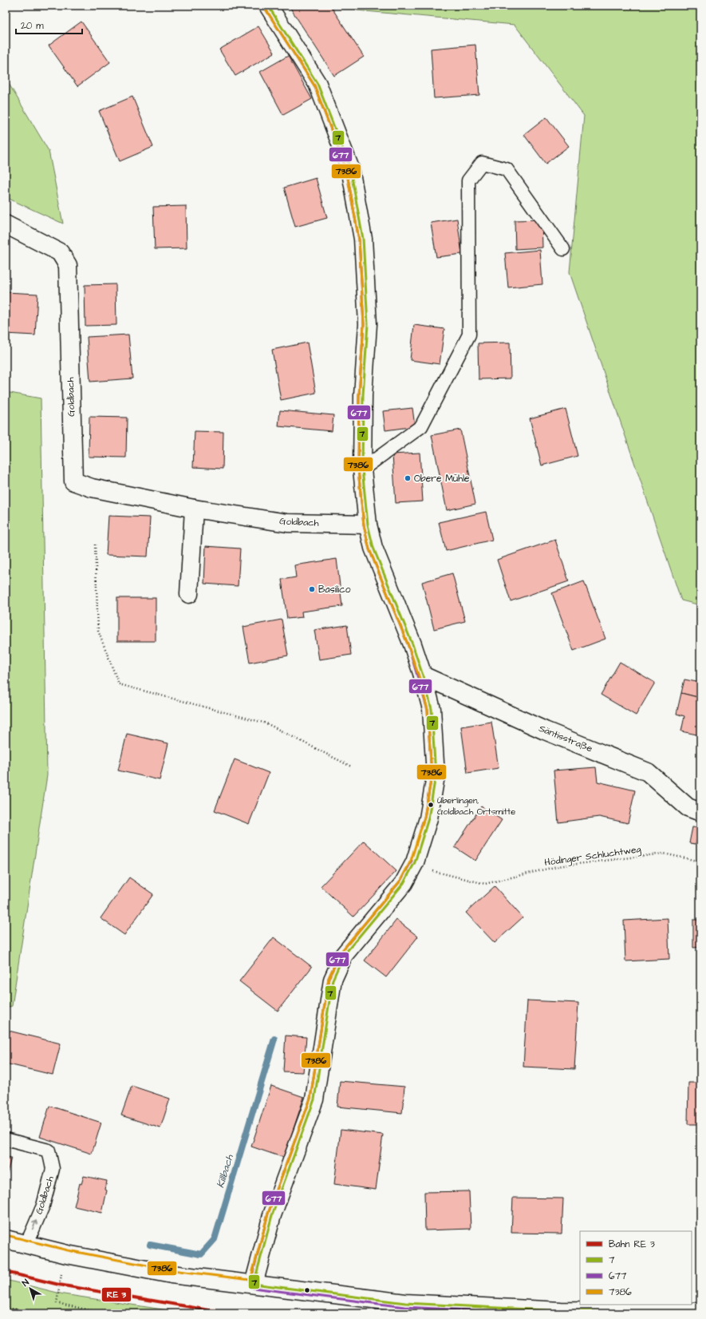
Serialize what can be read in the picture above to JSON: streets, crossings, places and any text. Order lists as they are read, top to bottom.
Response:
{
  "streets": {
    "street": ["Goldbach", "Säntisstraße"],
    "path": ["Hödinger Schluchtweg"]
  },
  "water": ["Killbach"],
  "places": ["Obere Mühle", "Basilico", "Überlingen, Goldbach Ortsmitte"],
  "lines": ["transit line 7", "transit line 677", "transit line 7386"],
  "legend": [
    "Bahn RE 3",
    "7",
    "677",
    "7386"
  ],
  "scale_bar": "20 m",
  "north": "top left"
}
